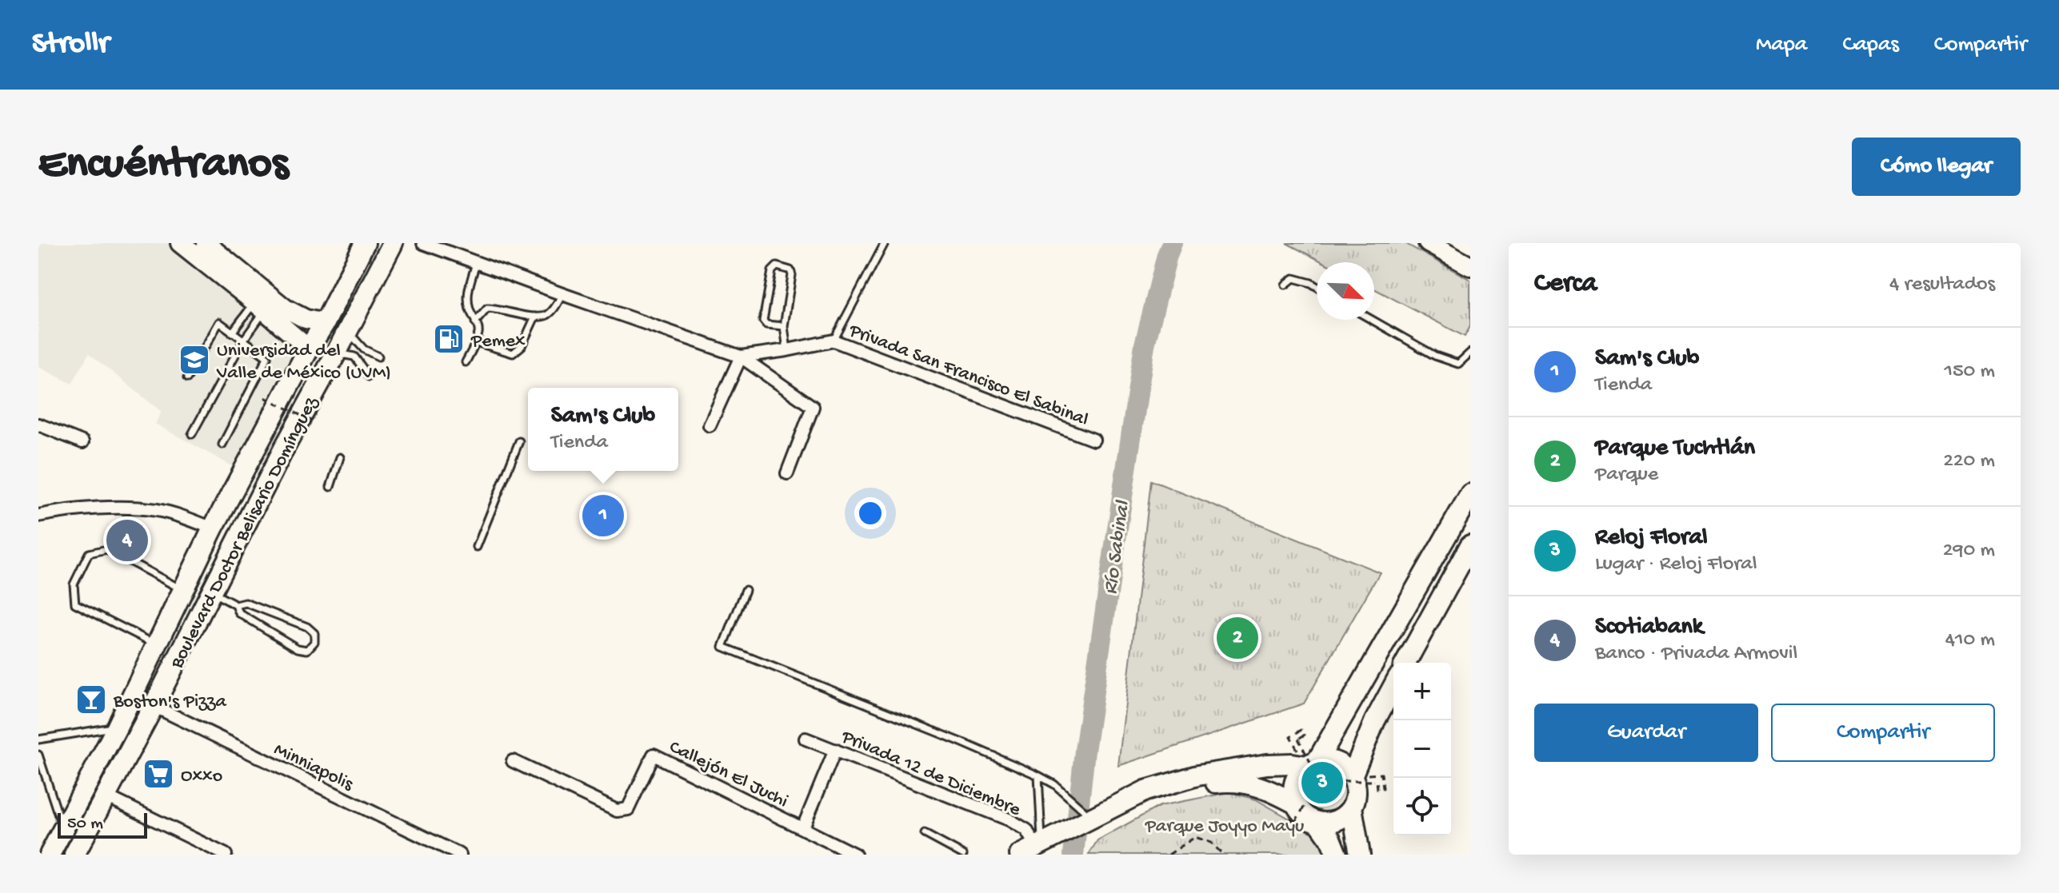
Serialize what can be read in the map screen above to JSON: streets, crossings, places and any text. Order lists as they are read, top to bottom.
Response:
{
  "streets": {
    "main road": ["Boulevard Doctor Belisario Domínguez"],
    "street": [
      "Privada San Francisco El Sabinal",
      "Minniapolis",
      "Privada 12 de Diciembre",
      "Callejón El Juchi"
    ]
  },
  "crossings": [
    ["Boulevard Doctor Belisario Domínguez", "Minniapolis"]
  ],
  "water": ["Río Sabinal"],
  "parks": ["Parque Joyyo Mayu"],
  "places": {
    "fuel station": ["Pemex"],
    "school or university": ["Universidad del Valle de México (UVM)"],
    "bar": ["Boston's Pizza"],
    "supermarket": ["Oxxo"]
  },
  "scale_bar": "50 m",
  "north": "bottom right",
  "page": {
    "header": "Strollr",
    "nav": ["Mapa", "Capas", "Compartir"],
    "buttons": [
      "Cómo llegar",
      ["Guardar", "Compartir"]
    ],
    "title": "Encuéntranos",
    "heading": ["Cerca", "4 resultados"],
    "list": [
      {
        "mark": "1",
        "name": "Sam's Club",
        "note": "Tienda",
        "value": "150 m"
      },
      {
        "mark": "2",
        "name": "Parque Tuchtlán",
        "note": "Parque",
        "value": "220 m"
      },
      {
        "mark": "3",
        "name": "Reloj Floral",
        "note": "Lugar · Reloj Floral",
        "value": "290 m"
      },
      {
        "mark": "4",
        "name": "Scotiabank",
        "note": "Banco · Privada Armovil",
        "value": "410 m"
      }
    ],
    "popup": ["Sam's Club", "Tienda"],
    "pins": [
      "1",
      "4",
      "2",
      "3"
    ],
    "map_buttons": ["+", "−"],
    "scale": "50 m"
  }
}
